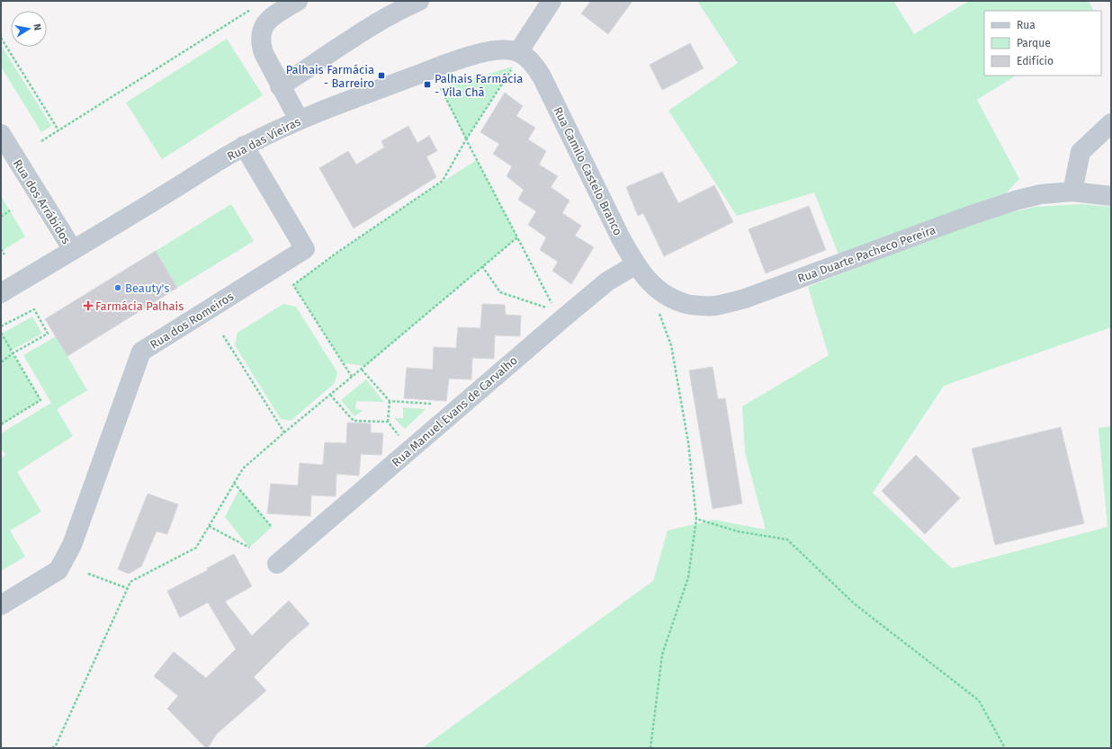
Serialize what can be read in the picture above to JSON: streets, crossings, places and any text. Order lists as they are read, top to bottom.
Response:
{
  "streets": {
    "street": [
      "Rua das Vieiras",
      "Rua Camilo Castelo Branco",
      "Rua dos Arrábidos",
      "Rua Duarte Pacheco Pereira",
      "Rua dos Romeiros",
      "Rua Manuel Evans de Carvalho"
    ]
  },
  "crossings": [
    ["Rua das Vieiras", "Rua Camilo Castelo Branco"],
    ["Rua das Vieiras", "Rua dos Arrábidos"],
    ["Rua das Vieiras", "Rua dos Romeiros"],
    ["Rua Camilo Castelo Branco", "Rua Duarte Pacheco Pereira"],
    ["Rua Camilo Castelo Branco", "Rua Manuel Evans de Carvalho"],
    ["Rua Duarte Pacheco Pereira", "Rua Manuel Evans de Carvalho"]
  ],
  "places": {
    "transit": ["Palhais Farmácia - Barreiro", "Palhais Farmácia - Vila Chã"],
    "other": ["Beauty's"],
    "health": ["Farmácia Palhais"]
  },
  "legend": ["Rua", "Parque", "Edifício"],
  "north": "right"
}
